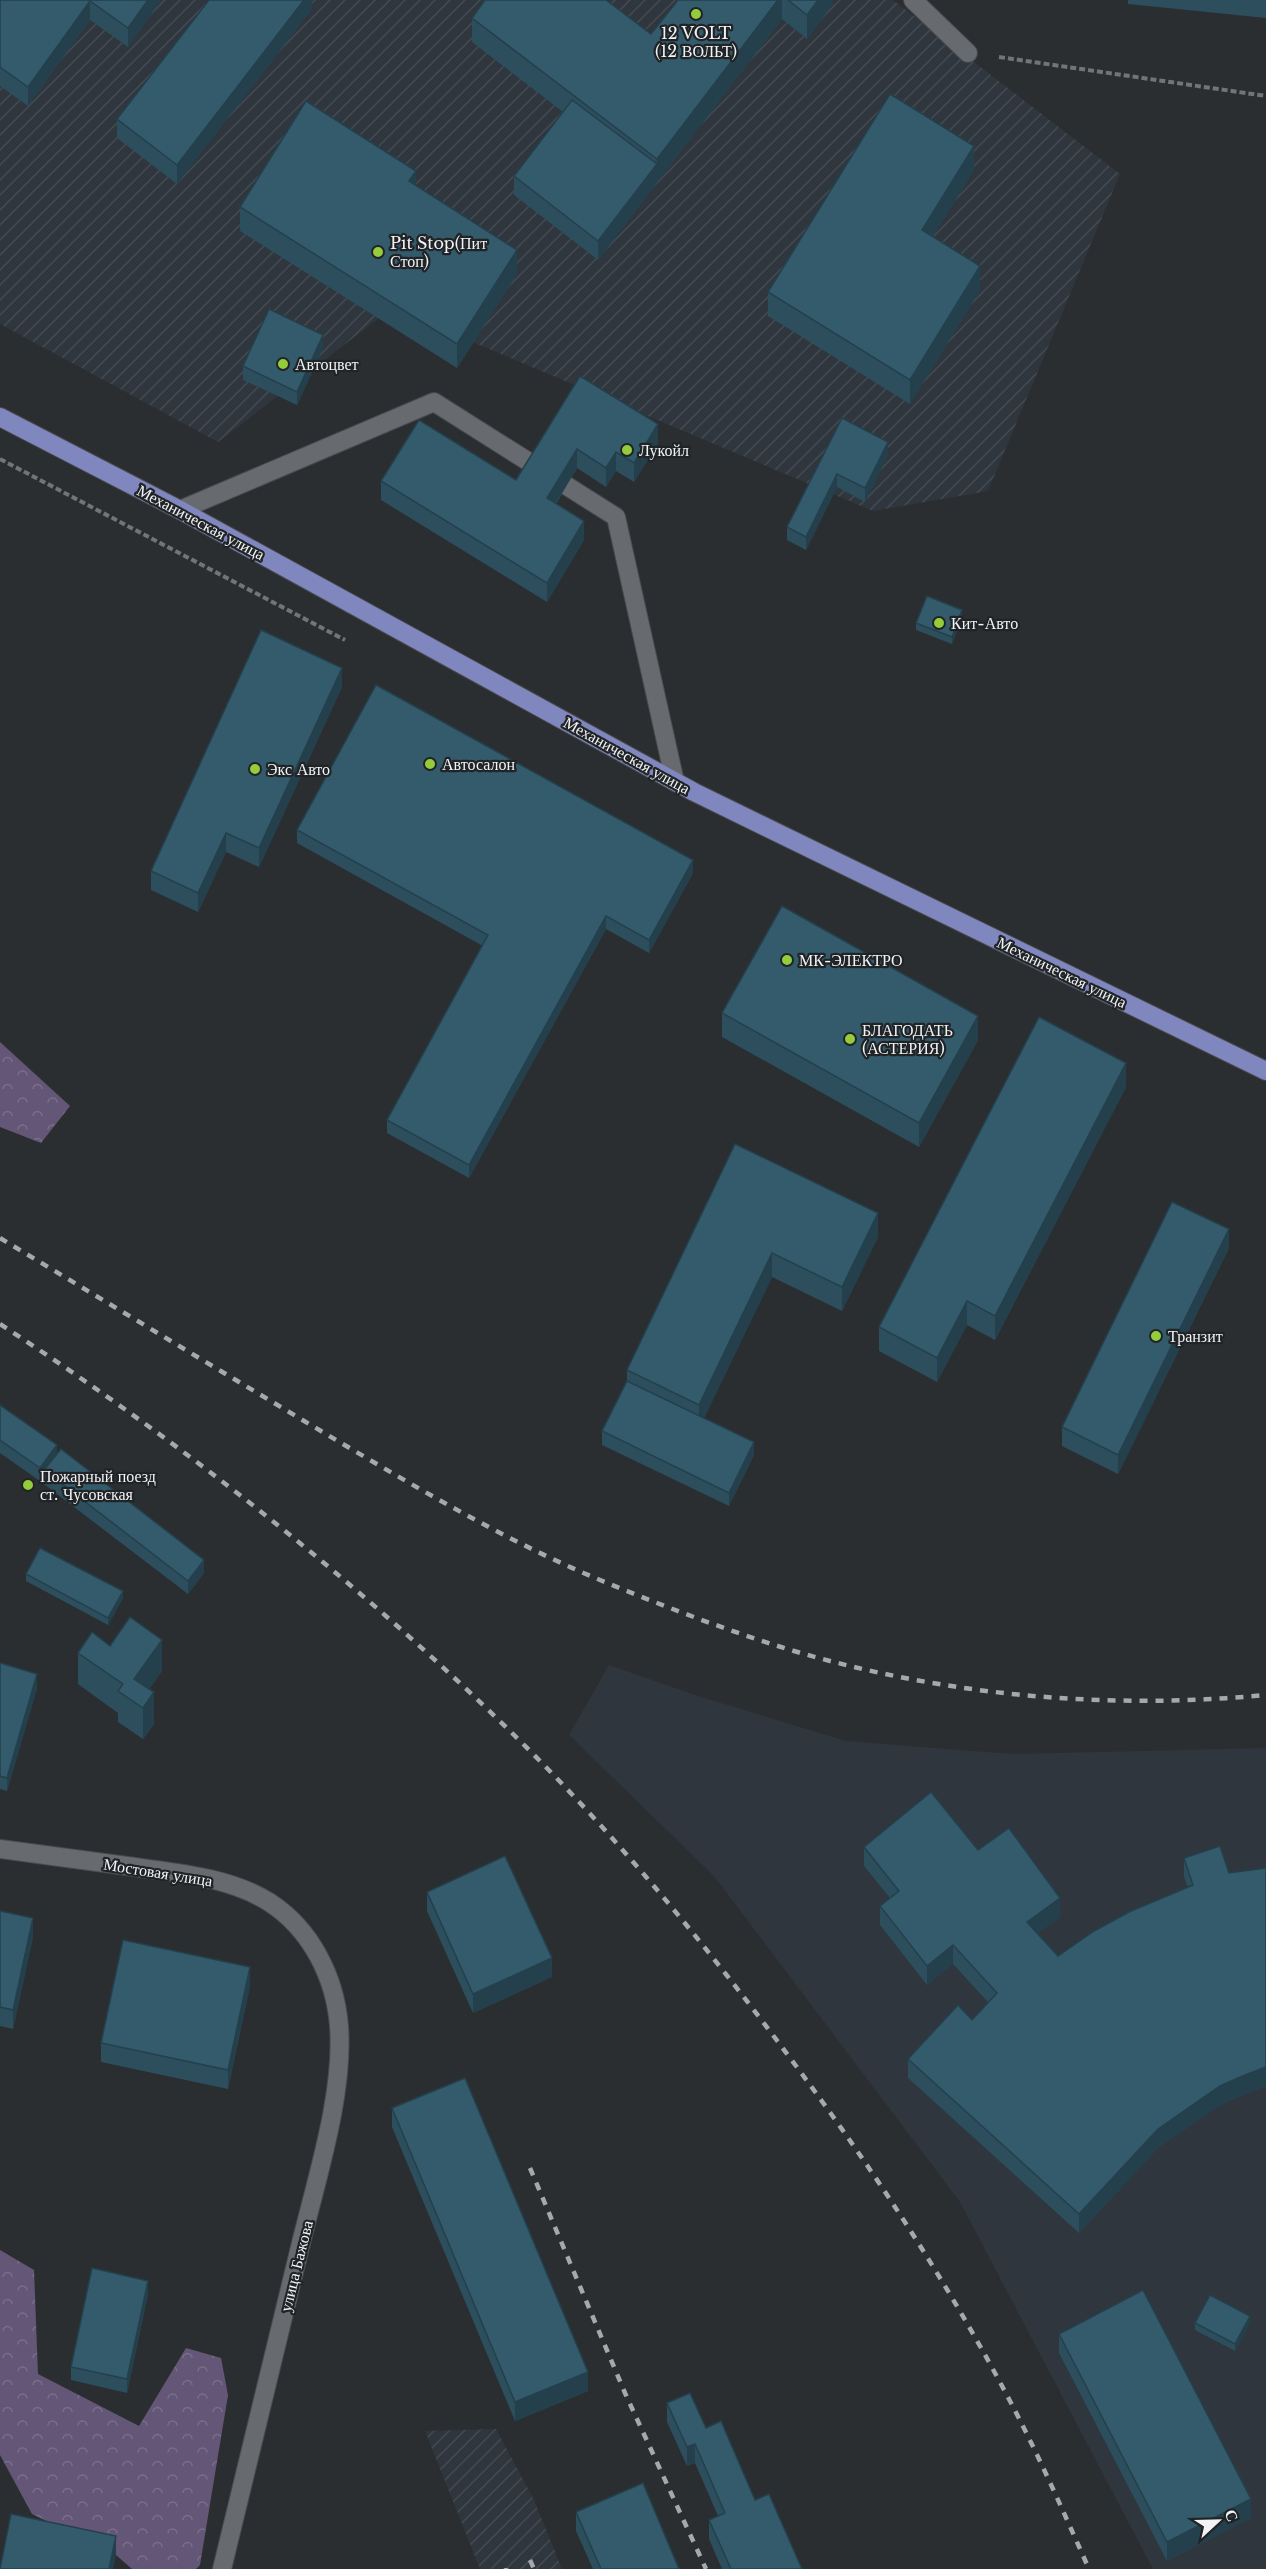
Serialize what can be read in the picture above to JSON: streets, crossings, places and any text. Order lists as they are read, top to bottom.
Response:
{
  "streets": {
    "main road": ["Механическая улица"],
    "street": ["Мостовая улица", "улица Бажова"]
  },
  "crossings": [
    ["Мостовая улица", "улица Бажова"]
  ],
  "places": [
    "12 VOLT (12 ВОЛЬТ)",
    "Pit Stop(Пит Стоп)",
    "Автоцвет",
    "Лукойл",
    "Кит-Авто",
    "Автосалон",
    "Экс Авто",
    "МК-ЭЛЕКТРО",
    "БЛАГОДАТЬ (АСТЕРИЯ)",
    "Транзит",
    "Пожарный поезд ст. Чусовская"
  ],
  "north": "right"
}
